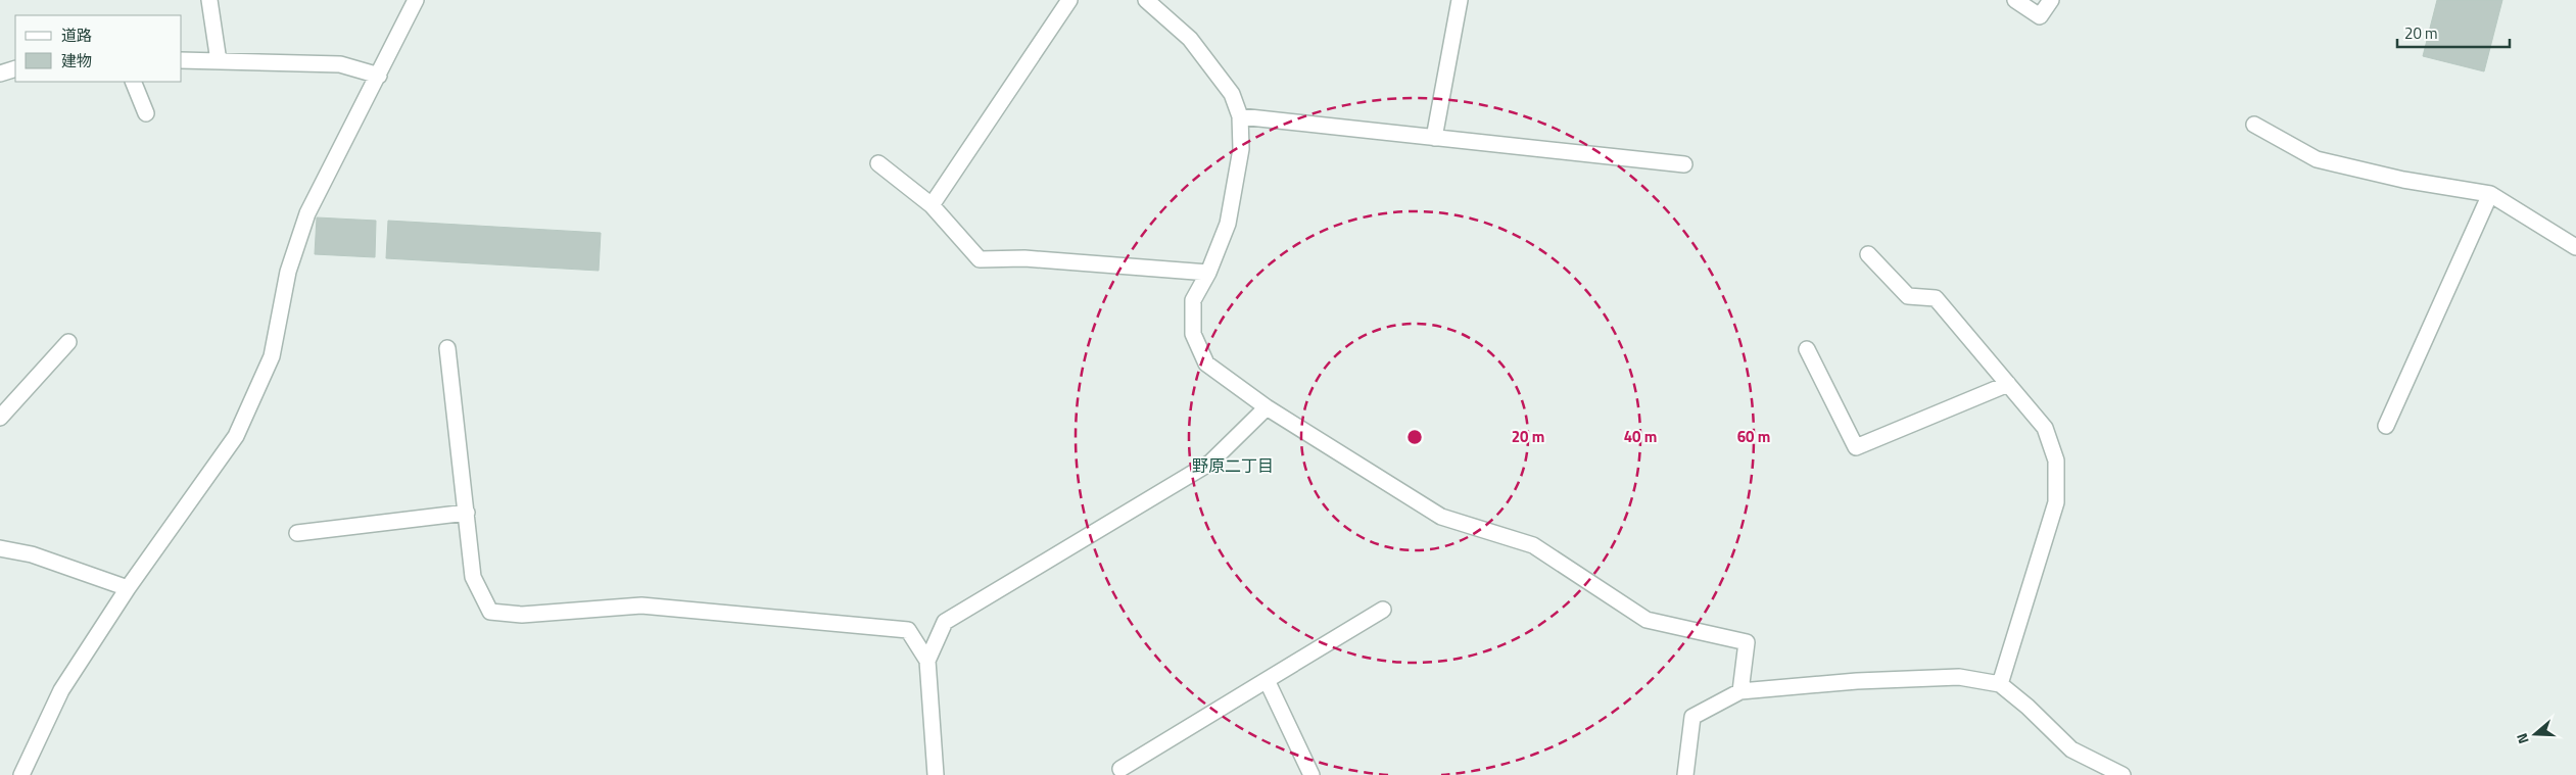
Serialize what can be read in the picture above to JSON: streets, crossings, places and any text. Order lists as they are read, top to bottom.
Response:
{
  "districts": ["野原二丁目"],
  "legend": ["道路", "建物"],
  "scale_bar": "20 m",
  "north": "left",
  "rings": ["20 m", "40 m", "60 m"]
}
